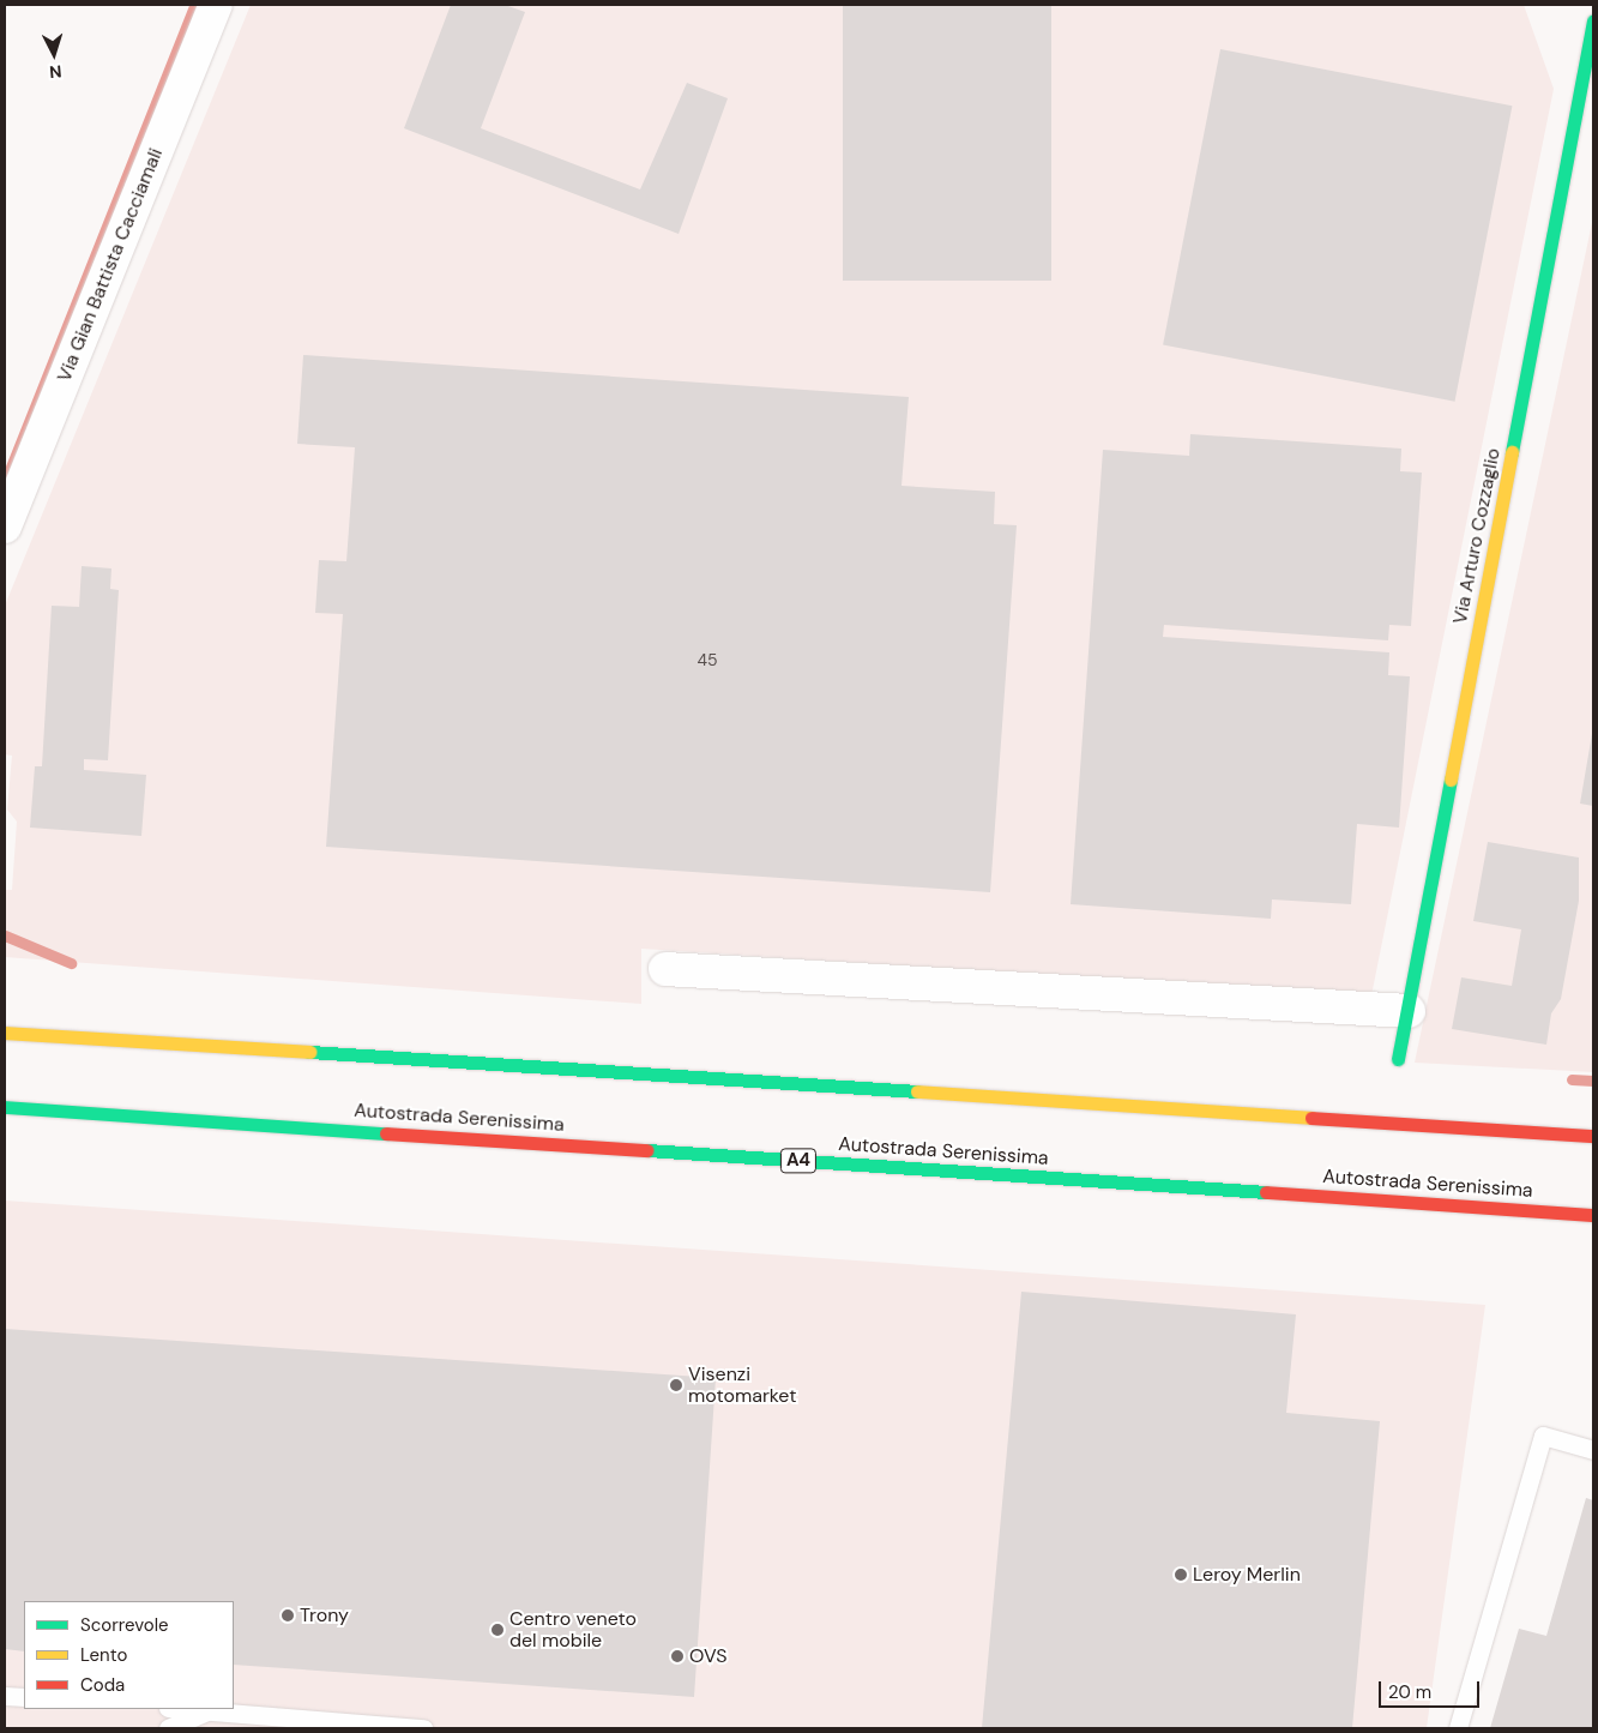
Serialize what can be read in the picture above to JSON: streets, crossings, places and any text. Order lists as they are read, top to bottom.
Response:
{
  "streets": {
    "main road": ["Via Arturo Cozzaglio", "Autostrada Serenissima", "A4"],
    "street": ["Via Gian Battista Cacciamali"]
  },
  "places": [
    "Visenzi motomarket",
    "Leroy Merlin",
    "Trony",
    "Centro veneto del mobile",
    "OVS"
  ],
  "house_numbers": ["45"],
  "legend": ["Scorrevole", "Lento", "Coda"],
  "scale_bar": "20 m",
  "north": "bottom"
}
